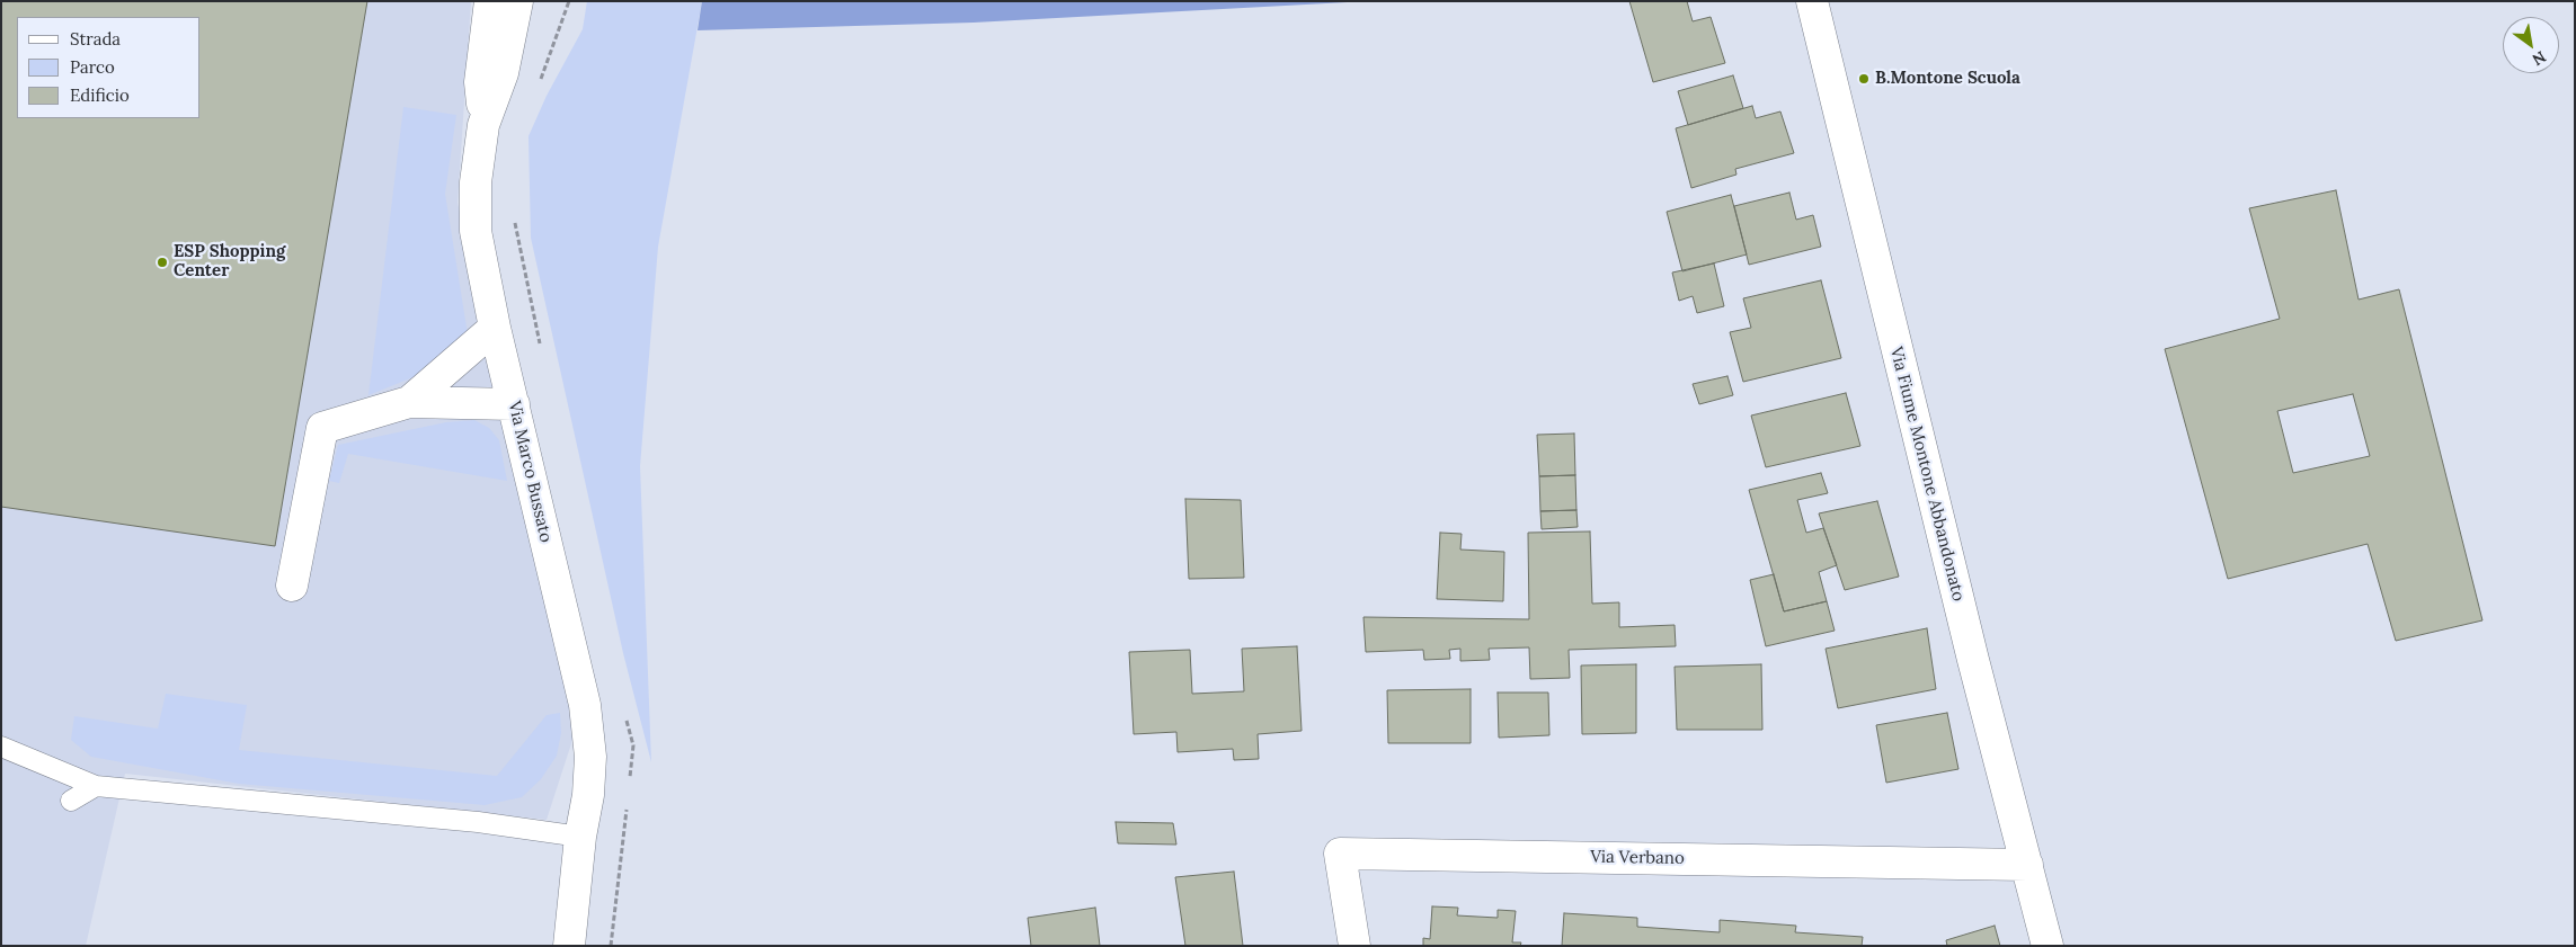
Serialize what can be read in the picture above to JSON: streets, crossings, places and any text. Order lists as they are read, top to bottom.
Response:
{
  "streets": {
    "street": ["Via Marco Bussato", "Via Fiume Montone Abbandonato", "Via Verbano"]
  },
  "crossings": [
    ["Via Fiume Montone Abbandonato", "Via Verbano"]
  ],
  "places": ["B.Montone Scuola", "ESP Shopping Center"],
  "legend": ["Strada", "Parco", "Edificio"],
  "north": "bottom right"
}
